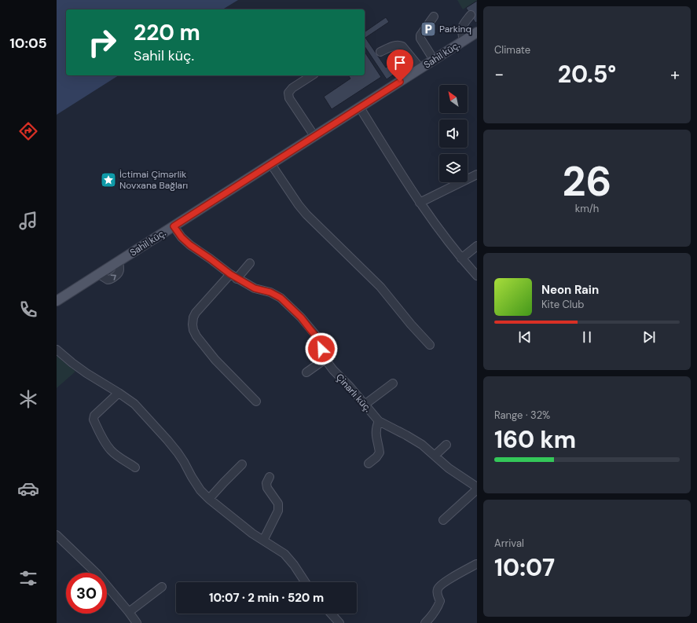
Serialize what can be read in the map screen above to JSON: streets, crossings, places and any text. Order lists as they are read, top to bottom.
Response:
{
  "streets": {
    "main road": ["Sahil küç."],
    "street": ["Çinarlı küç."]
  },
  "crossings": [
    ["Sahil küç.", "Çinarlı küç."]
  ],
  "places": {
    "parking": ["Parkinq"],
    "place": ["İctimai Çimərlik Novxana Bağları"]
  },
  "north": "top left",
  "page": {
    "tabs": "10:05",
    "tile": [
      "Climate",
      ["26", "km/h"],
      ["Range · 32%", "160 km"],
      ["Arrival", "10:07"]
    ],
    "turn": ["220 m", "Sahil küç."],
    "heat": ["−", "20.5°", "+"],
    "song": ["Neon Rain", "Kite Club"],
    "limit": "30",
    "trip": "10:07 · 2 min · 520 m"
  }
}
